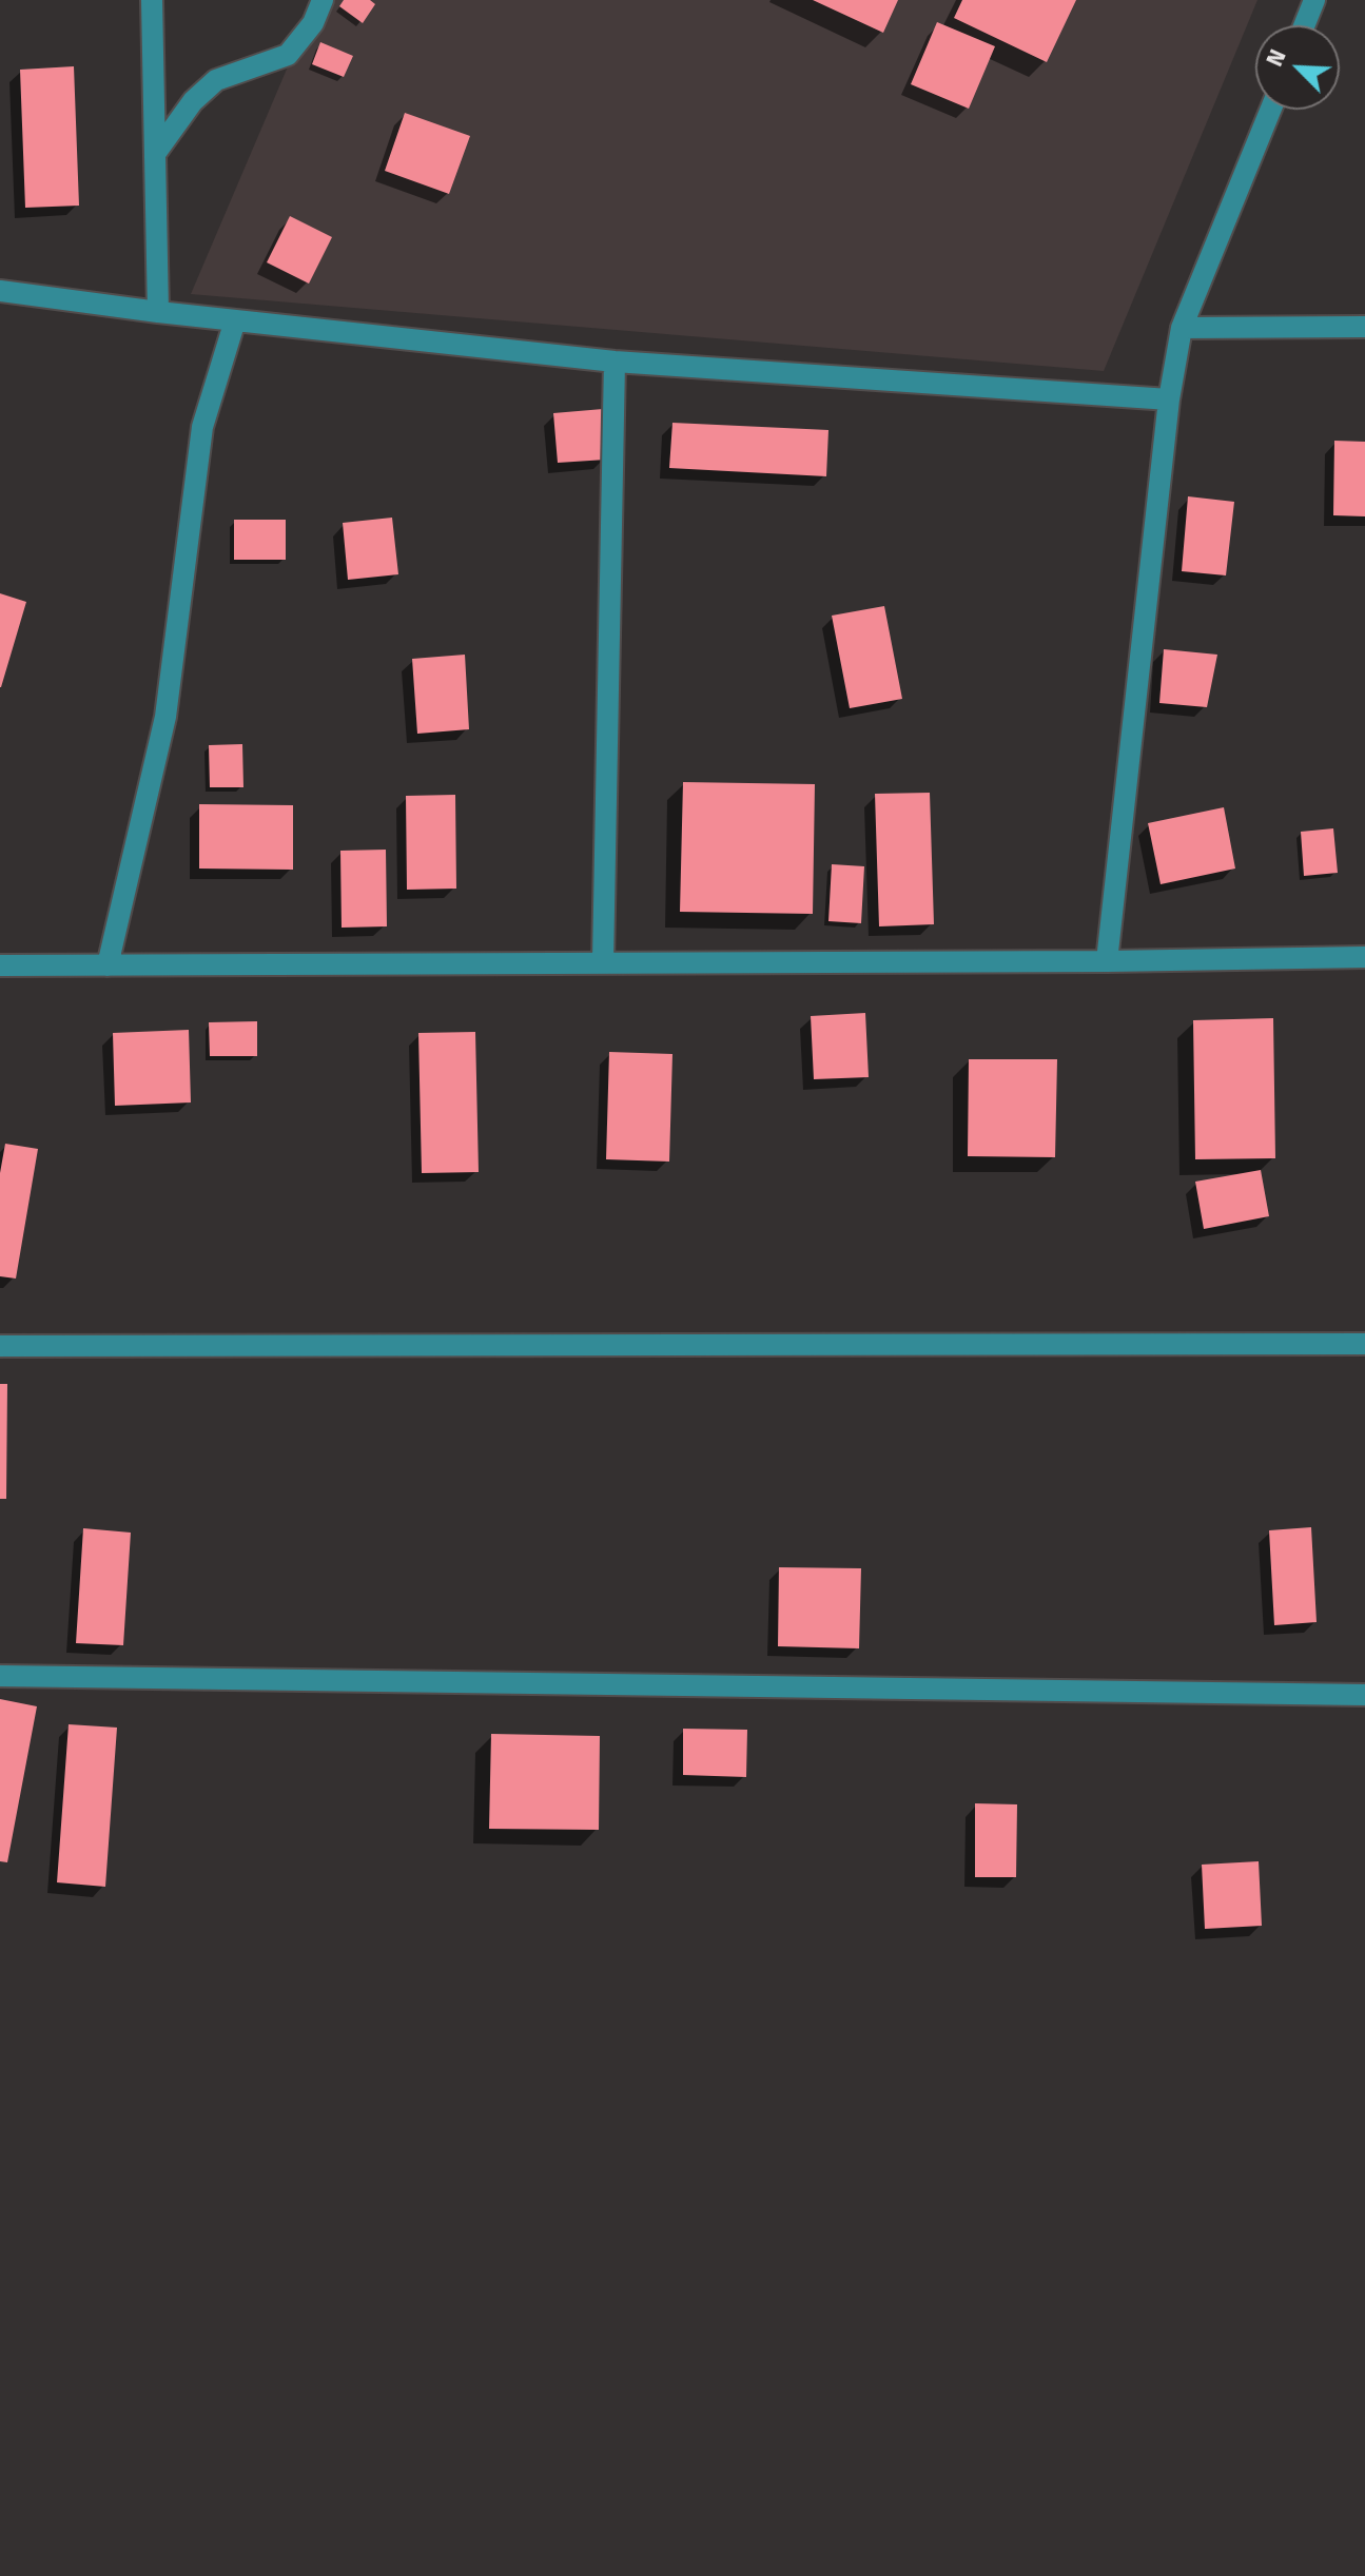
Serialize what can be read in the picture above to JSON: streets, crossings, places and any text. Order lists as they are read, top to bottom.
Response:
{
  "north": "top left"
}
